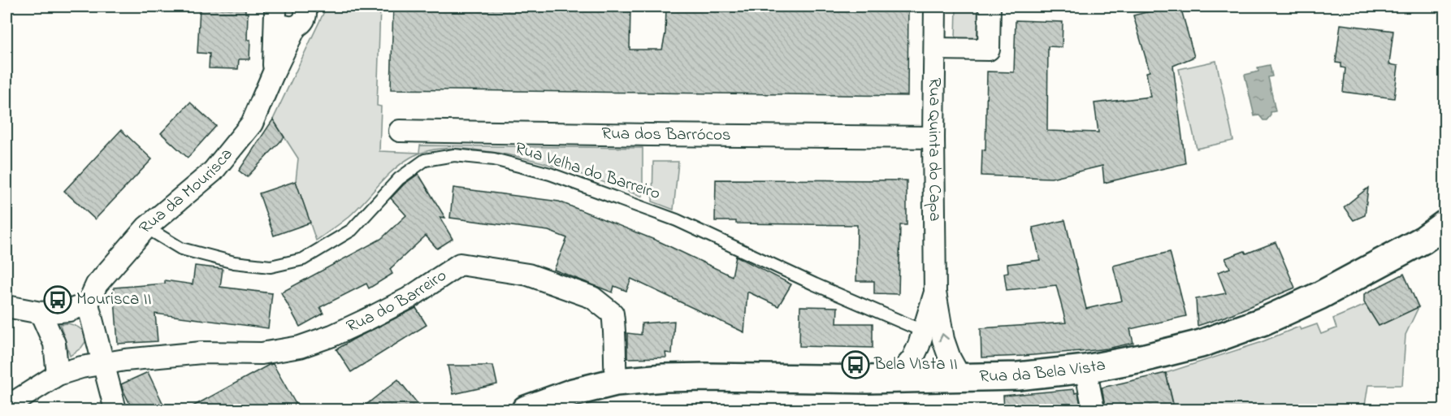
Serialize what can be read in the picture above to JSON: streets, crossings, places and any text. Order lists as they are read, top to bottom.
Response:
{
  "streets": {
    "main road": ["Rua da Bela Vista"],
    "street": [
      "Rua dos Barrócos",
      "Rua Quinta do Capa",
      "Rua da Mourisca",
      "Rua do Barreiro"
    ],
    "lane": ["Rua Velha do Barreiro"]
  },
  "crossings": [
    ["Rua dos Barrócos", "Rua Quinta do Capa"],
    ["Rua Velha do Barreiro", "Rua da Mourisca"],
    ["Rua do Barreiro", "Rua da Bela Vista"]
  ],
  "places": {
    "bus stop": ["Mourisca II", "Bela VIsta II"]
  }
}
